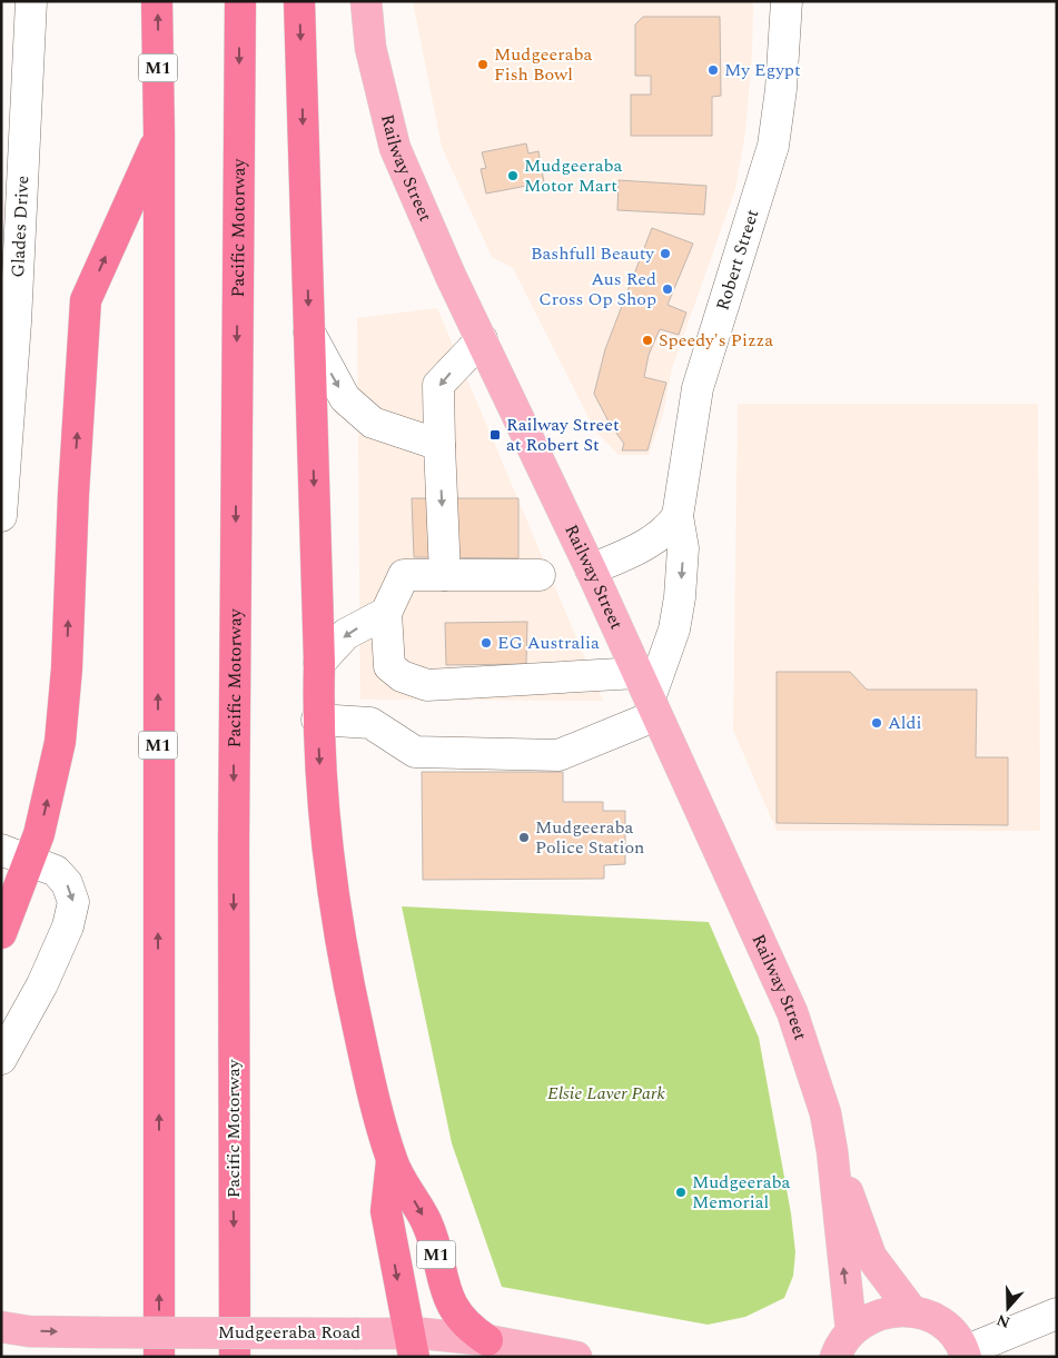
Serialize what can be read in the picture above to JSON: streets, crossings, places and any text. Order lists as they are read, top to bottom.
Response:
{
  "streets": {
    "highway": ["M1", "Pacific Motorway"],
    "main road": ["Railway Street", "Mudgeeraba Road"],
    "street": ["Glades Drive", "Robert Street"]
  },
  "crossings": [
    ["M1", "Mudgeeraba Road"],
    ["Railway Street", "Robert Street"]
  ],
  "one_way": ["Mudgeeraba Road"],
  "parks": ["Elsie Laver Park"],
  "places": {
    "other": [
      "Mudgeeraba Fish Bowl",
      "My Egypt",
      "Mudgeeraba Motor Mart",
      "Bashfull Beauty",
      "Aus Red Cross Op Shop",
      "Speedy's Pizza",
      "EG Australia",
      "Aldi",
      "Mudgeeraba Police Station",
      "Mudgeeraba Memorial"
    ],
    "transit": ["Railway Street at Robert St"]
  },
  "north": "bottom"
}
